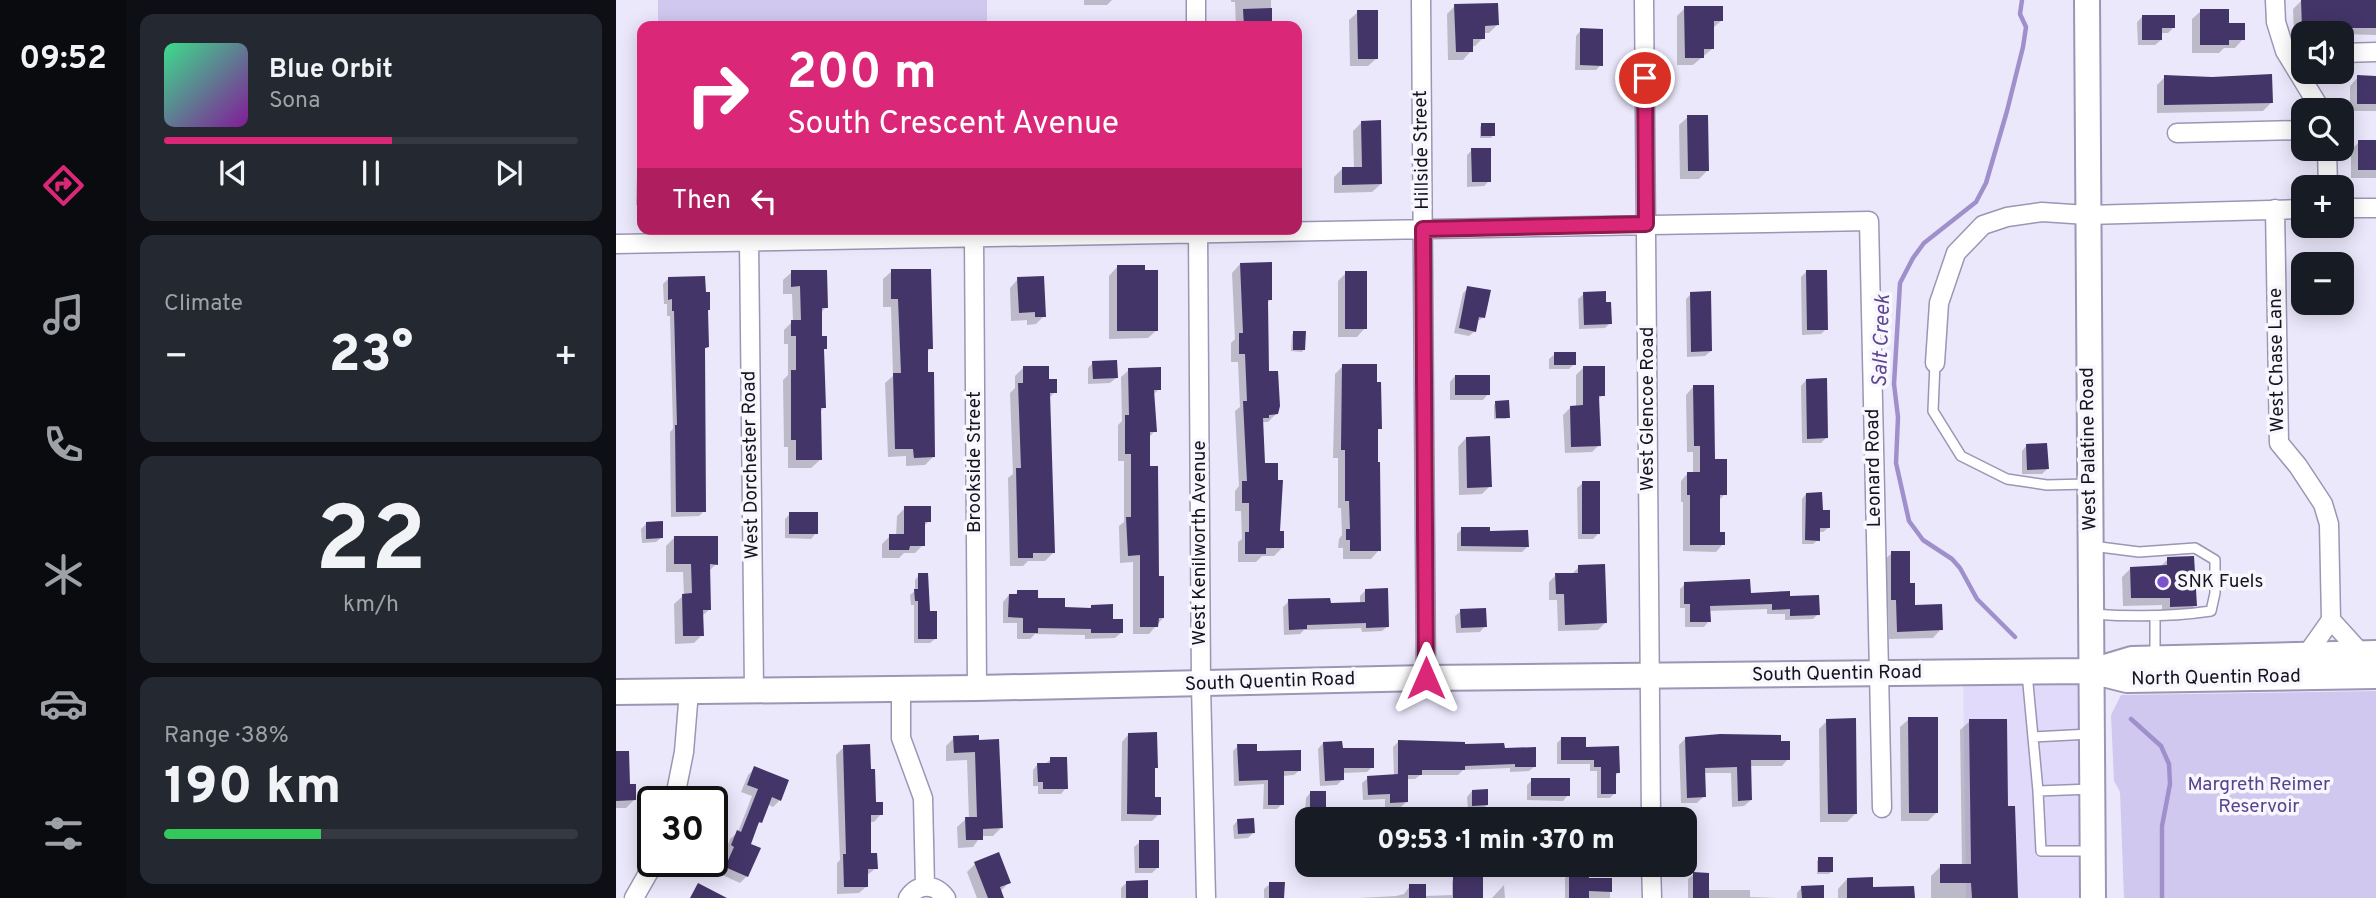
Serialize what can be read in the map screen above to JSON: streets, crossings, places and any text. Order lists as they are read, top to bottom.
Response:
{
  "streets": {
    "main road": ["West Palatine Road", "South Quentin Road", "North Quentin Road"],
    "street": [
      "Hillside Street",
      "West Chase Lane",
      "West Glencoe Road",
      "Brookside Street",
      "West Dorchester Road",
      "Leonard Road",
      "West Kenilworth Avenue"
    ]
  },
  "crossings": [
    ["Hillside Street", "South Quentin Road"],
    ["West Glencoe Road", "Leonard Road"],
    ["West Glencoe Road", "South Quentin Road"],
    ["West Palatine Road", "South Quentin Road"],
    ["West Palatine Road", "North Quentin Road"],
    ["Brookside Street", "South Quentin Road"],
    ["West Dorchester Road", "South Quentin Road"],
    ["Leonard Road", "South Quentin Road"],
    ["West Kenilworth Avenue", "South Quentin Road"],
    ["South Quentin Road", "North Quentin Road"]
  ],
  "water": ["Salt Creek"],
  "parks": ["Margreth Reimer Reservoir"],
  "places": ["SNK Fuels"],
  "page": {
    "tabs": "09:52",
    "map_buttons": ["+", "−"],
    "turn": ["200 m", "South Crescent Avenue"],
    "song": ["Blue Orbit", "Sona"],
    "then": "Then",
    "tile": [
      "Climate",
      ["22", "km/h"],
      ["Range · 38%", "190 km"]
    ],
    "heat": ["−", "23°", "+"],
    "limit": "30",
    "trip": "09:53 · 1 min · 370 m"
  }
}
